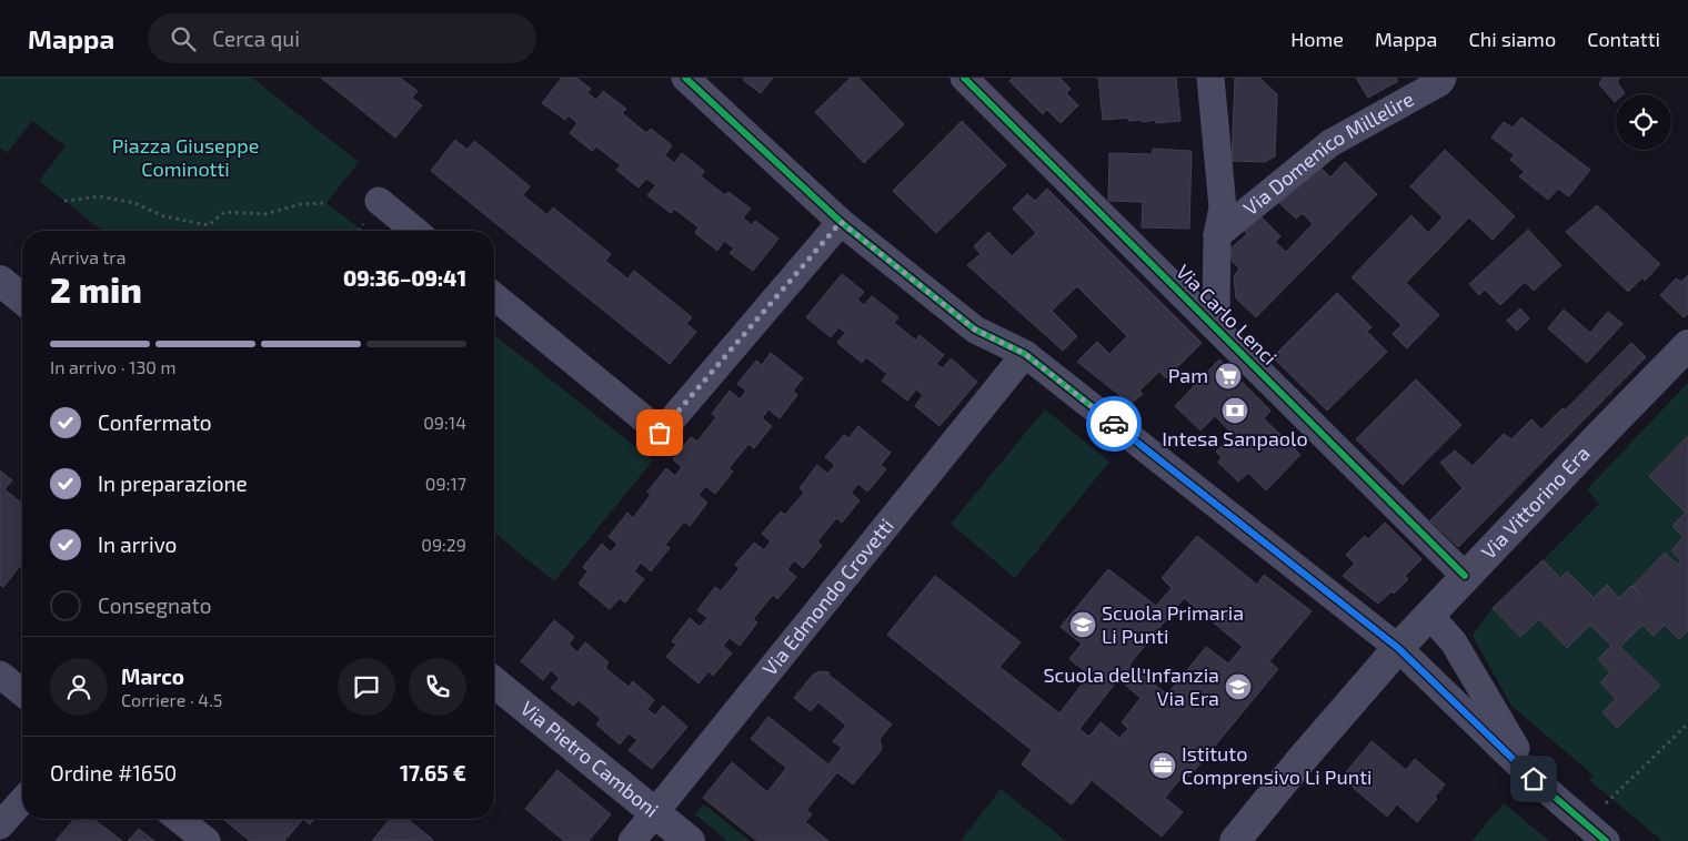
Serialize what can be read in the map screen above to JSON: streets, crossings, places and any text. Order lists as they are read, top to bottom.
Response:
{
  "streets": {
    "street": [
      "Via Domenico Millelire",
      "Via Carlo Lenci",
      "Via Vittorino Era",
      "Via Edmondo Crovetti",
      "Via Pietro Camboni"
    ]
  },
  "crossings": [
    ["Via Carlo Lenci", "Via Vittorino Era"],
    ["Via Edmondo Crovetti", "Via Pietro Camboni"]
  ],
  "parks": ["Piazza Giuseppe Cominotti"],
  "places": {
    "supermarket": ["Pam"],
    "bank": ["Intesa Sanpaolo"],
    "school or university": ["Scuola Primaria Li Punti", "Scuola dell'Infanzia Via Era"],
    "office": ["Istituto Comprensivo Li Punti"]
  },
  "page": {
    "header": "Mappa",
    "search": "Cerca qui",
    "nav": [
      "Home",
      "Mappa",
      "Chi siamo",
      "Contatti"
    ],
    "heading": ["2 min", "Arriva tra", "09:36–09:41"],
    "panel": [
      "Marco",
      "Corriere · 4.5",
      "Ordine #1650",
      "17.65 €"
    ],
    "bar": "In arrivo · 130 m",
    "list": [
      ["Confermato", "09:14"],
      ["In preparazione", "09:17"],
      ["In arrivo", "09:29"],
      "Consegnato"
    ]
  }
}
